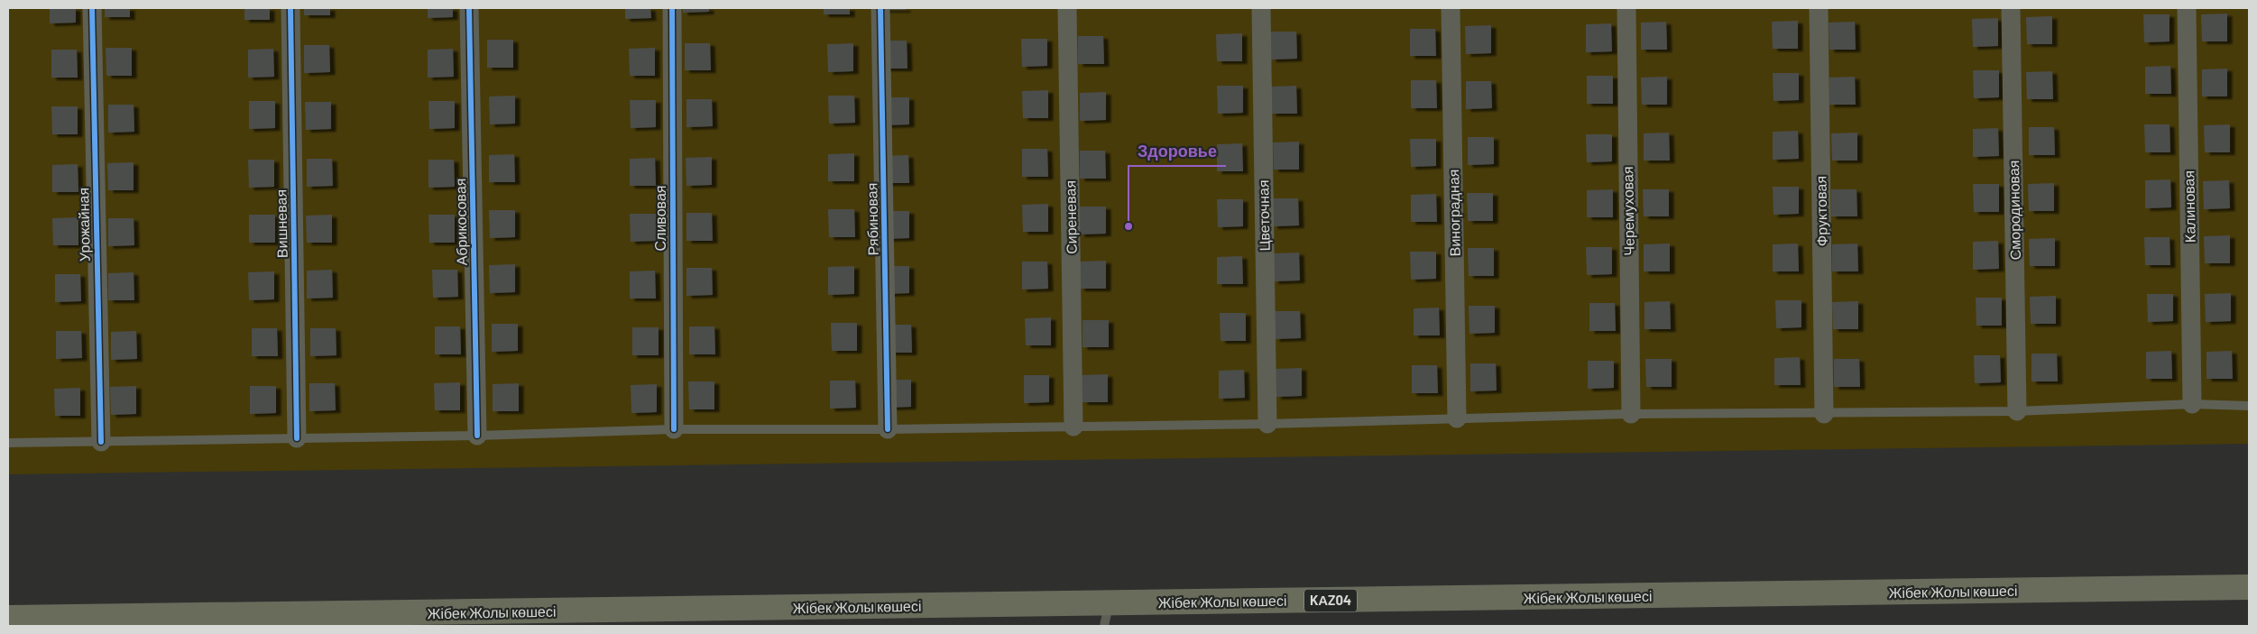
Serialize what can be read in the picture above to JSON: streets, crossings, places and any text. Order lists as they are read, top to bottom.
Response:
{
  "streets": {
    "highway": ["Жібек Жолы көшесі", "KАZ04"],
    "street": [
      "Калиновая",
      "Смородиновая",
      "Черемуховая",
      "Фруктовая",
      "Виноградная",
      "Цветочная",
      "Сиреневая",
      "Сливовая",
      "Рябиновая",
      "Абрикосовая",
      "Вишневая",
      "Урожайная"
    ]
  },
  "crossings": [
    ["Жібек Жолы көшесі", "KАZ04"]
  ],
  "places": ["Здоровье"]
}
